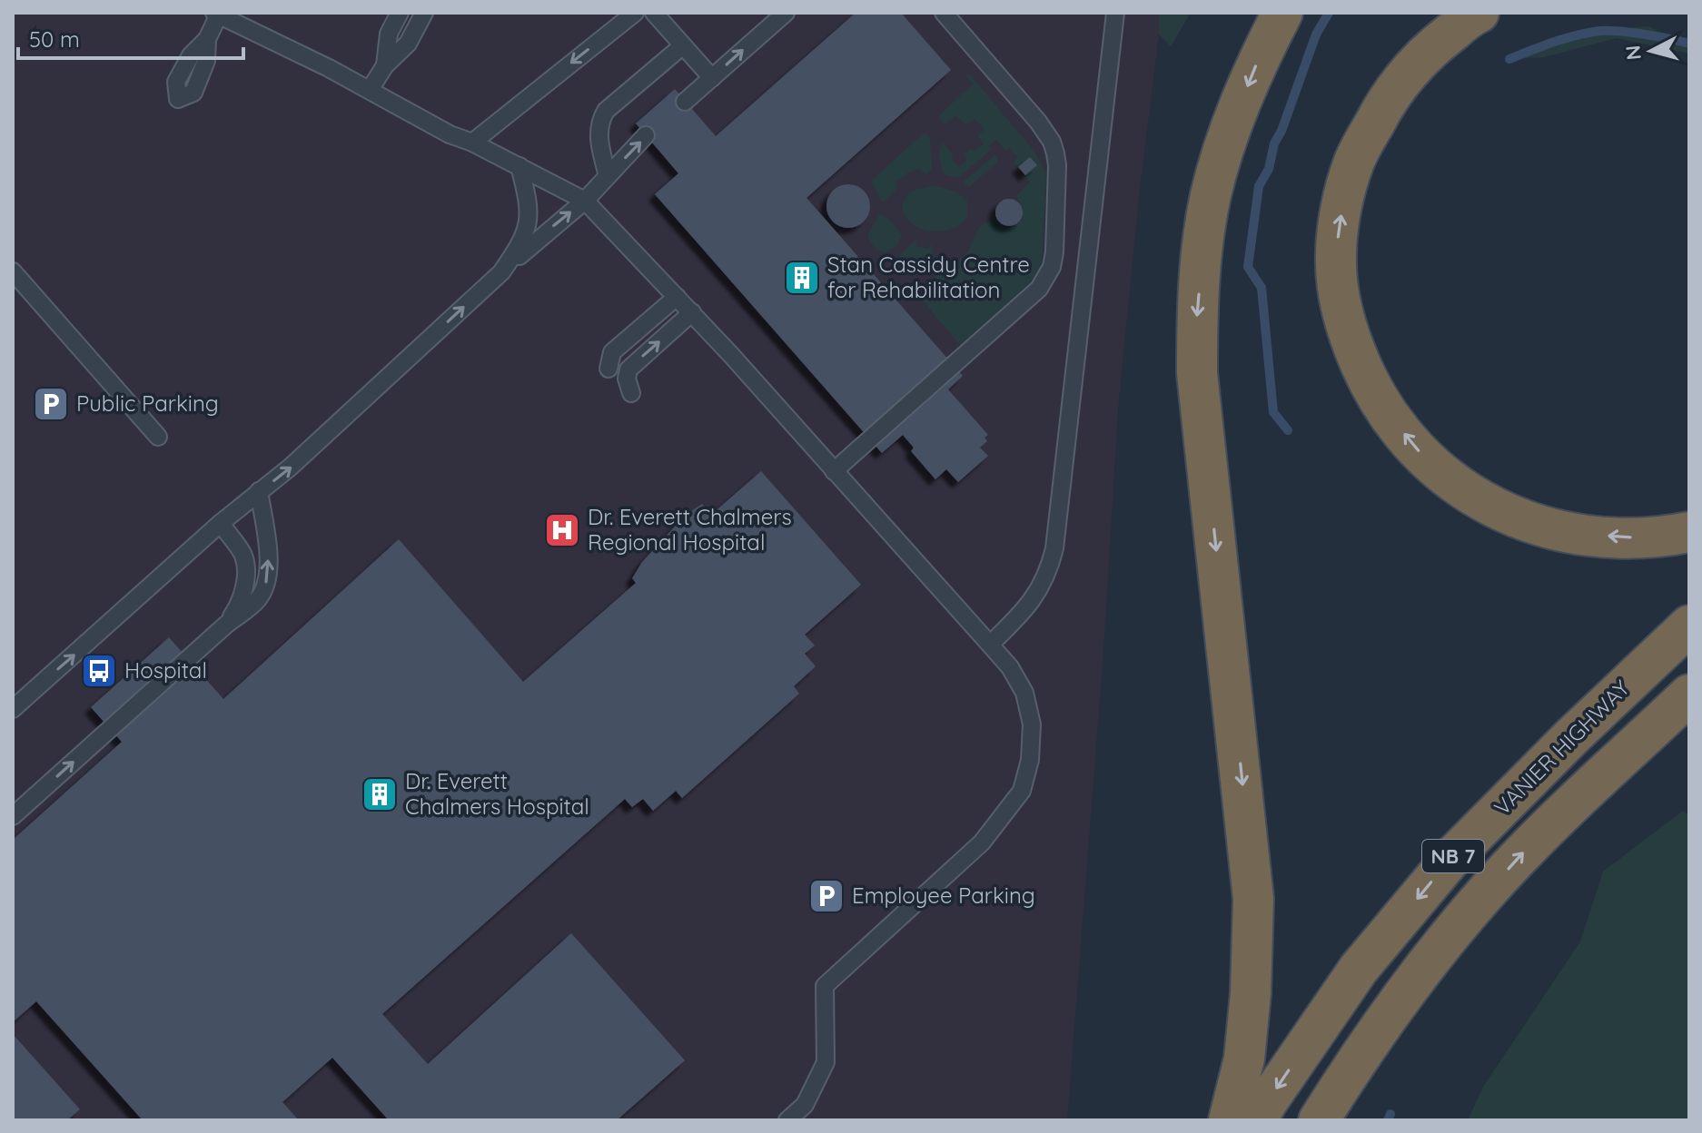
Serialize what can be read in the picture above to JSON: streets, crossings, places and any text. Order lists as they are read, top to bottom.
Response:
{
  "streets": {
    "highway": ["VANIER HIGHWAY", "NB 7"]
  },
  "places": {
    "building": ["Stan Cassidy Centre for Rehabilitation", "Dr. Everett Chalmers Hospital"],
    "parking": ["Public Parking", "Employee Parking"],
    "hospital": ["Dr. Everett Chalmers Regional Hospital"],
    "bus stop": ["Hospital"]
  },
  "scale_bar": "50 m",
  "north": "left"
}
